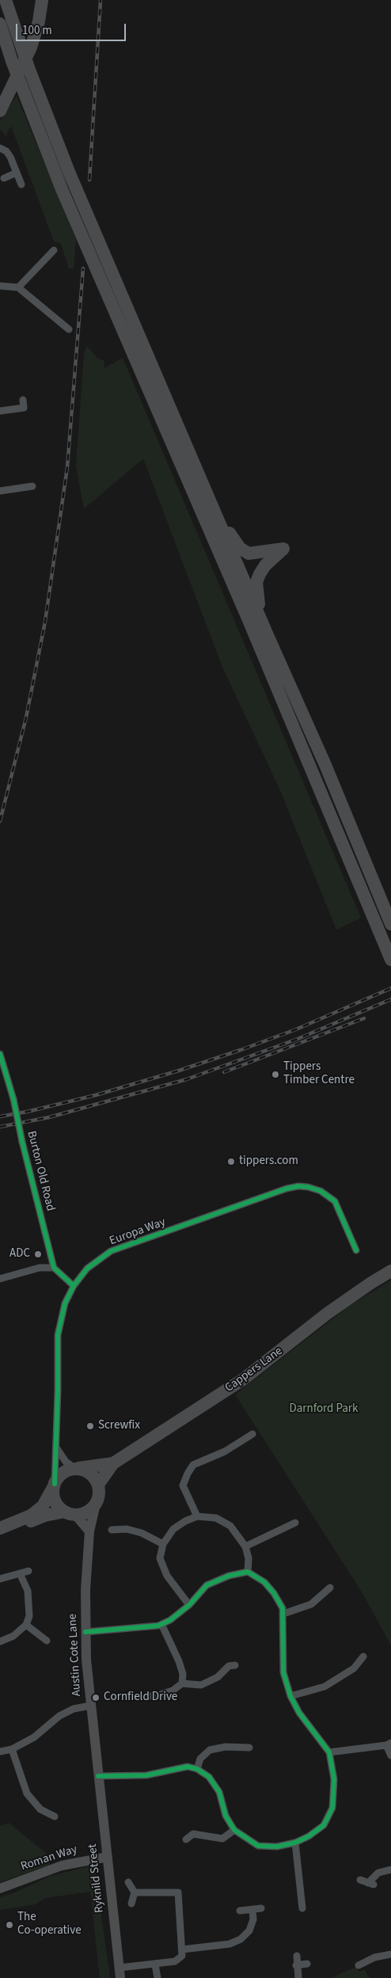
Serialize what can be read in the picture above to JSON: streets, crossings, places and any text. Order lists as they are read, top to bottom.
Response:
{
  "streets": {
    "highway": ["Cappers Lane"],
    "street": [
      "Burton Old Road",
      "Europa Way",
      "Austin Cote Lane",
      "Roman Way",
      "Ryknild Street"
    ]
  },
  "crossings": [
    ["Europa Way", "Cappers Lane"],
    ["Europa Way", "Austin Cote Lane"],
    ["Cappers Lane", "Austin Cote Lane"],
    ["Austin Cote Lane", "Ryknild Street"],
    ["Roman Way", "Ryknild Street"]
  ],
  "parks": ["Darnford Park"],
  "places": [
    "Tippers Timber Centre",
    "tippers.com",
    "ADC",
    "Screwfix",
    "Cornfield Drive",
    "The Co-operative"
  ],
  "scale_bar": "100 m"
}
